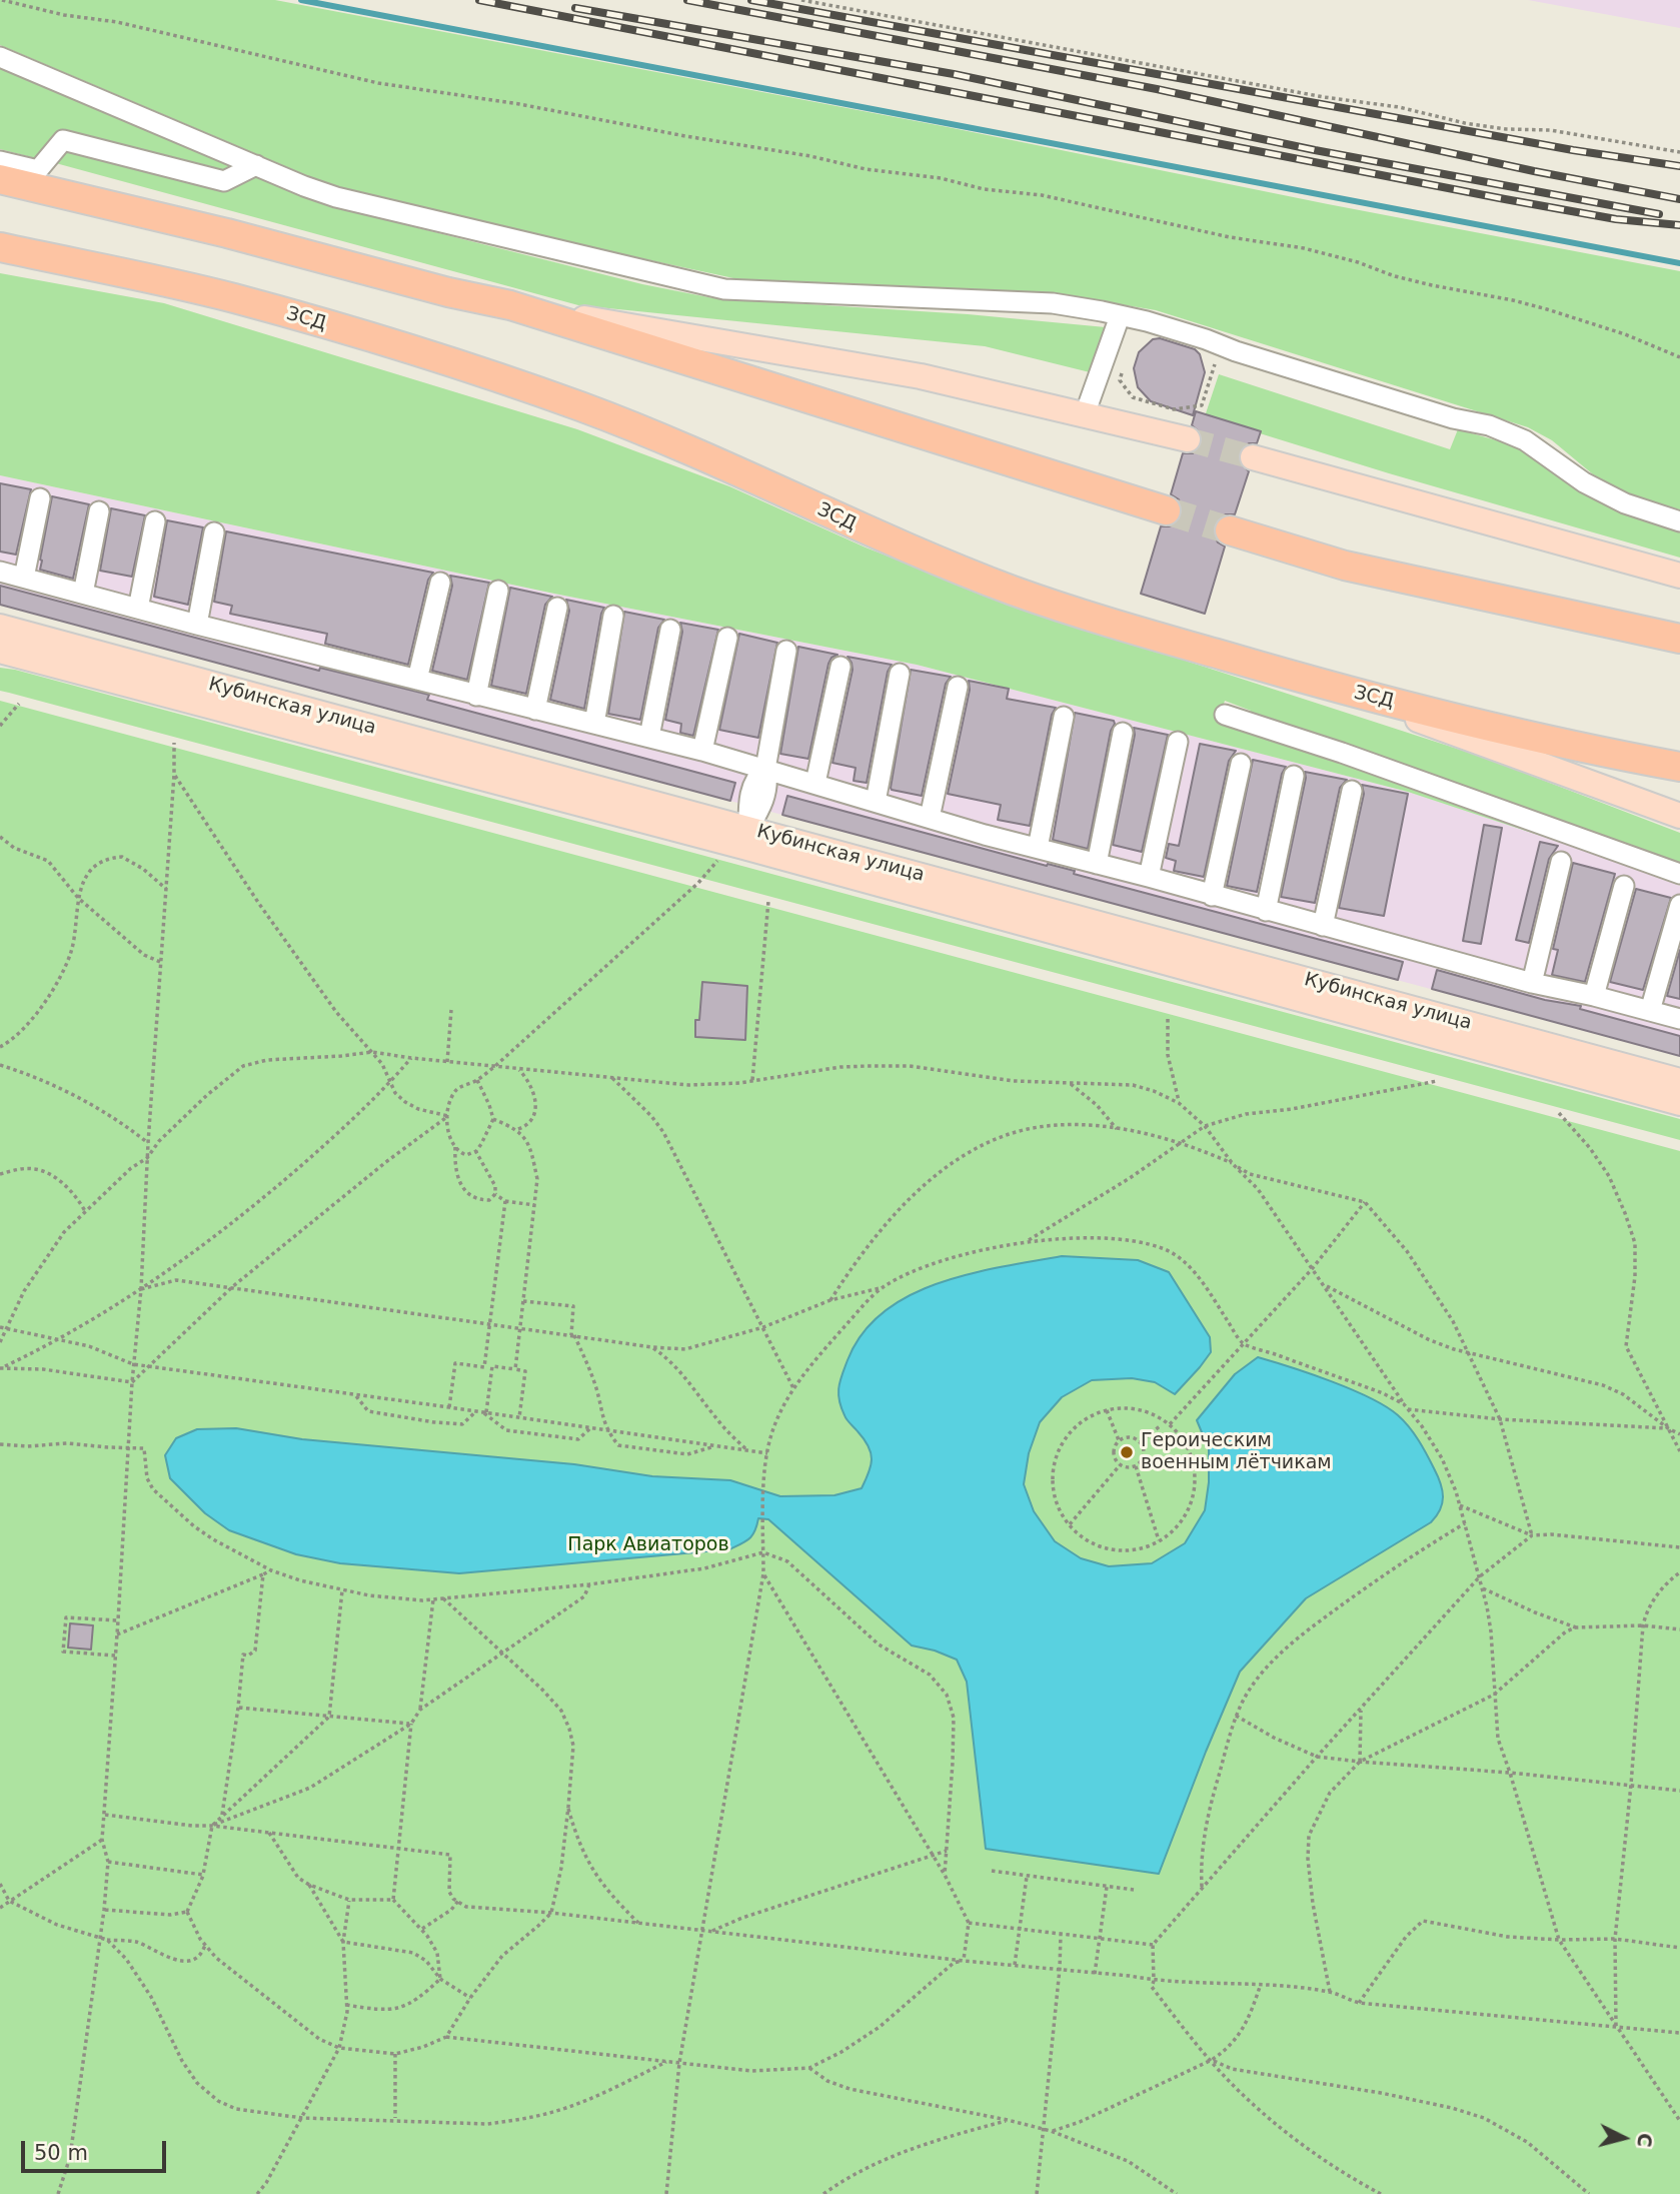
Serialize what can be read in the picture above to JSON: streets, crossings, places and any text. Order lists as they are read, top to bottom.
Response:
{
  "streets": {
    "highway": ["ЗСД"],
    "main road": ["Кубинская улица"]
  },
  "parks": ["Парк Авиаторов"],
  "places": ["Героическим военным лётчикам"],
  "scale_bar": "50 m",
  "north": "right"
}
